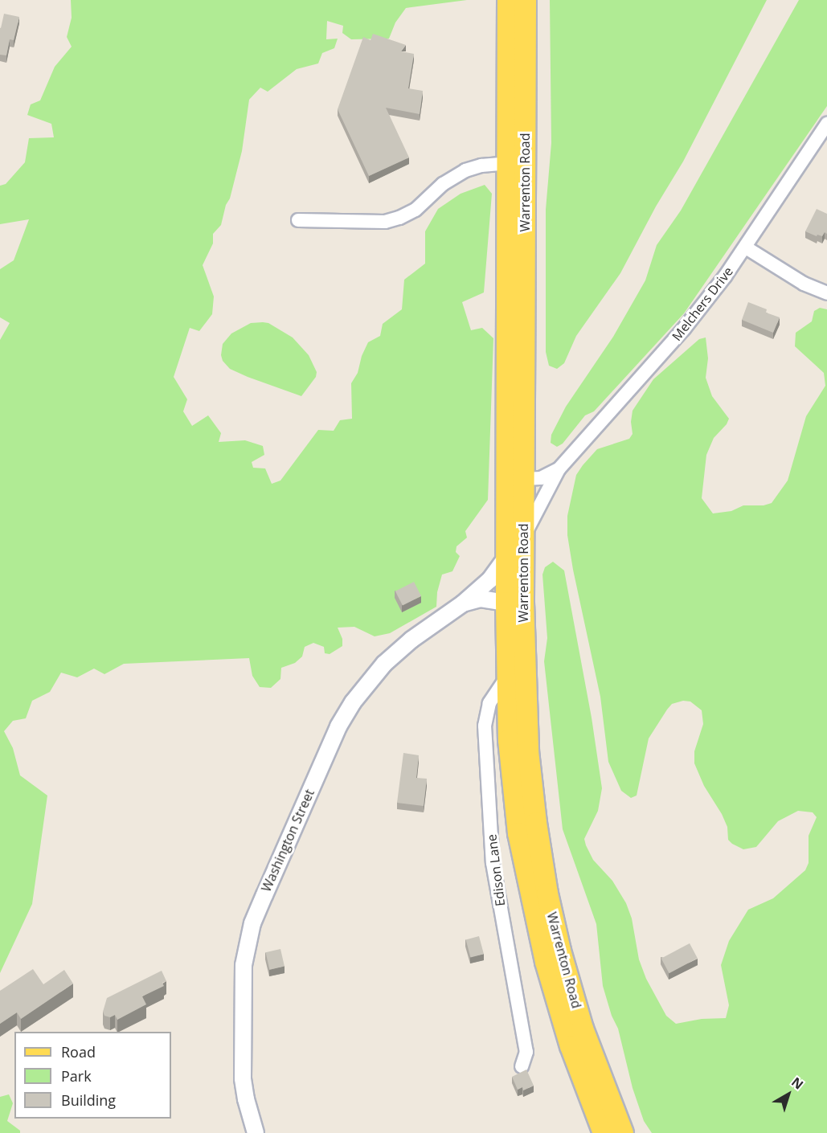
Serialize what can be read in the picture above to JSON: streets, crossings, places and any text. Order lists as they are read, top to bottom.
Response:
{
  "streets": {
    "main road": ["Warrenton Road"],
    "street": ["Melchers Drive", "Washington Street", "Edison Lane"]
  },
  "crossings": [
    ["Warrenton Road", "Melchers Drive"],
    ["Warrenton Road", "Washington Street"],
    ["Warrenton Road", "Edison Lane"]
  ],
  "legend": ["Road", "Park", "Building"],
  "north": "top right"
}
